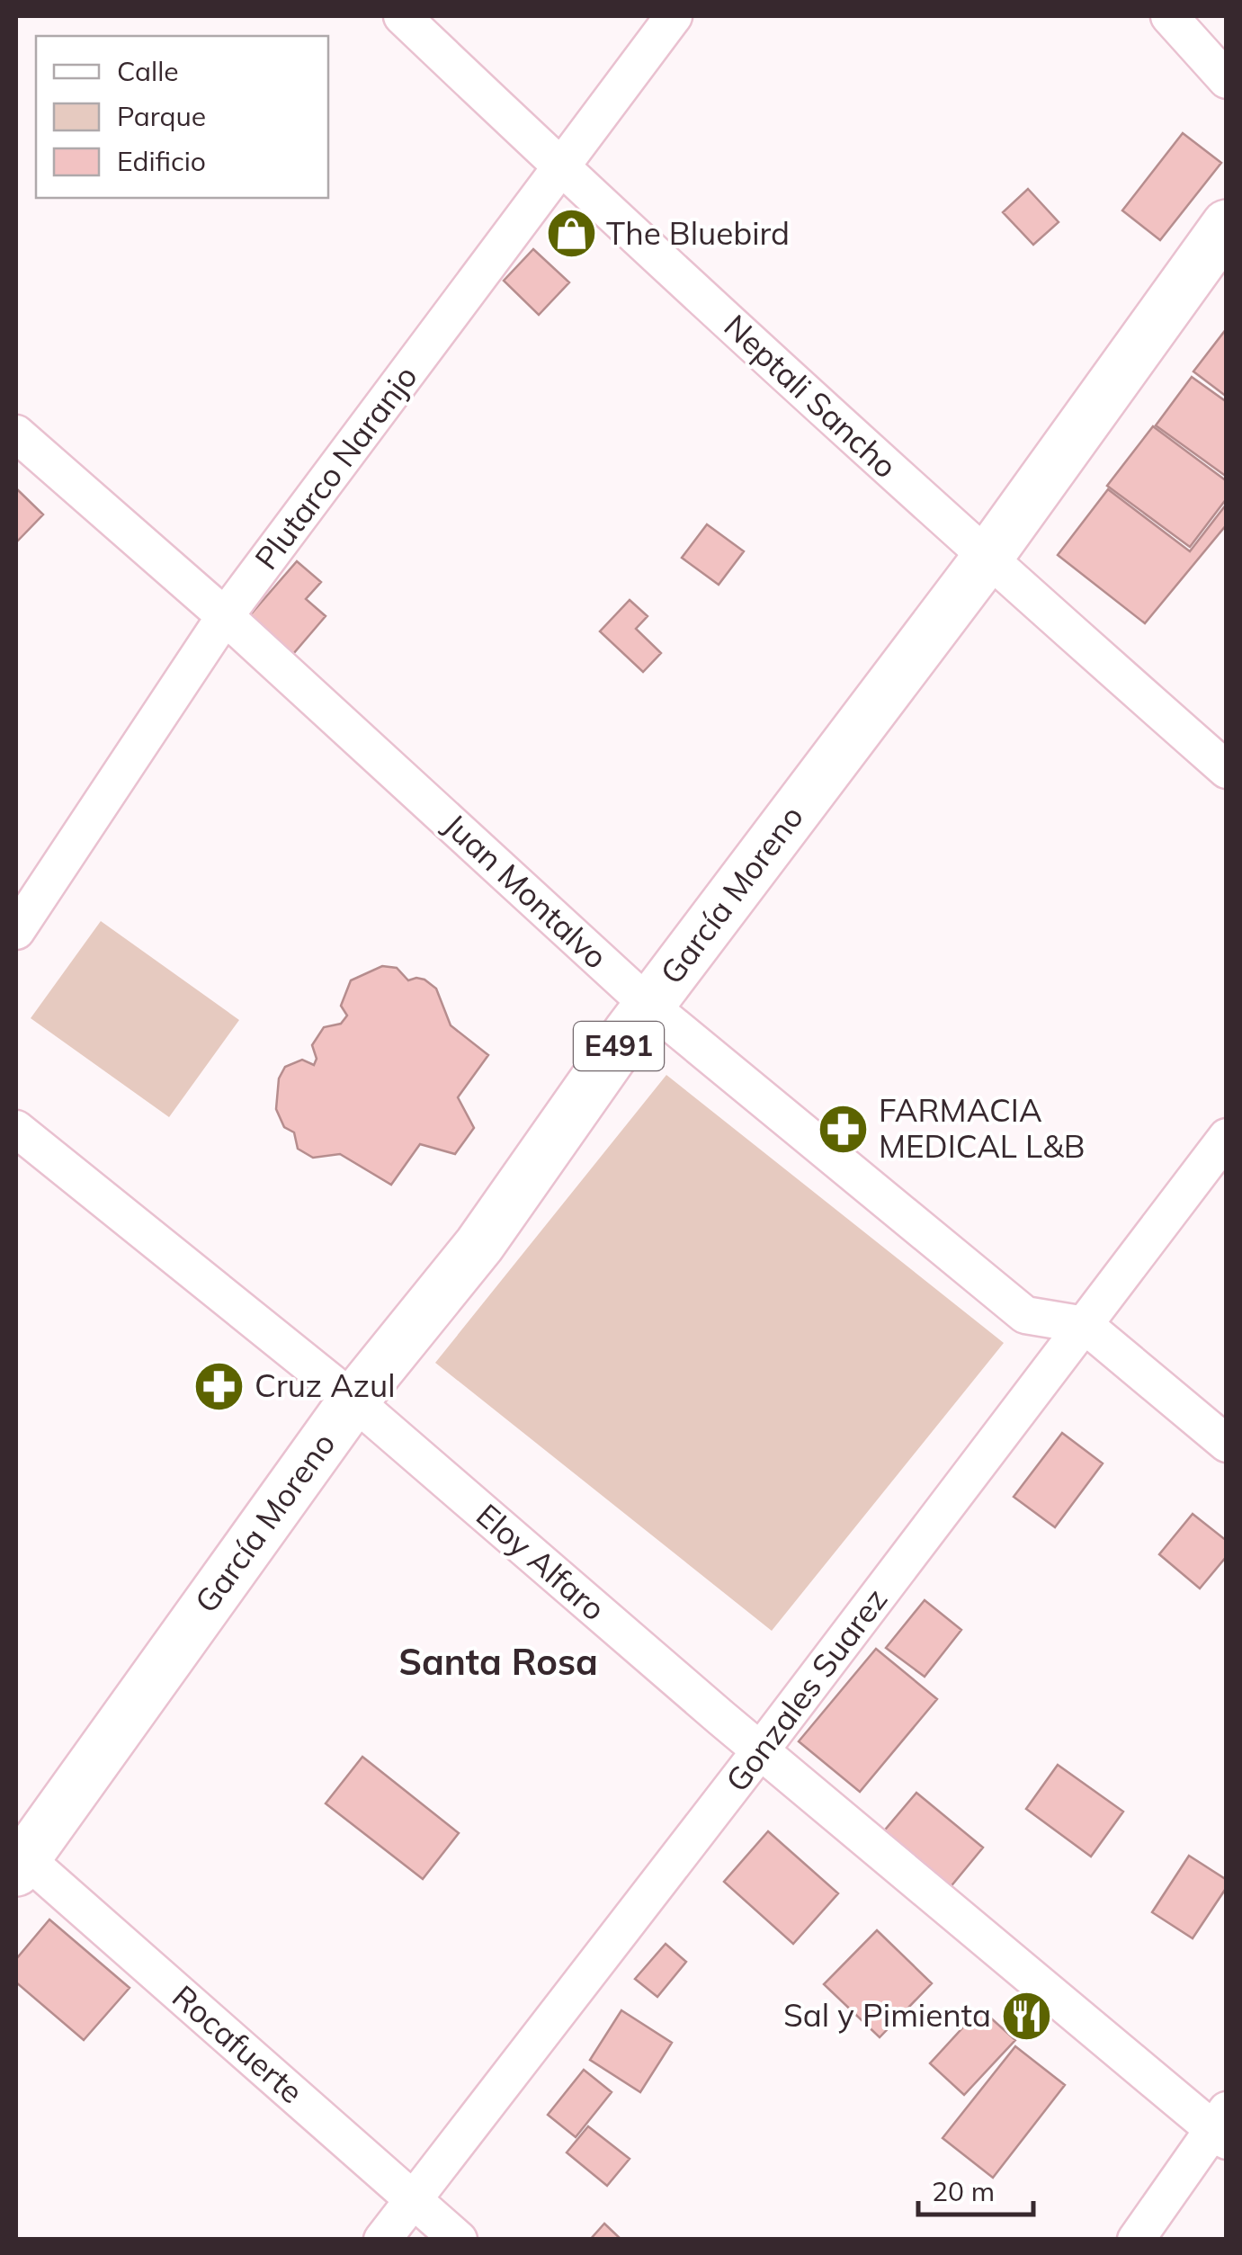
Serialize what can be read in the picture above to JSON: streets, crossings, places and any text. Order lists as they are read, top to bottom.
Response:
{
  "streets": {
    "highway": ["García Moreno", "E491"],
    "street": [
      "Neptali Sancho",
      "Plutarco Naranjo",
      "Juan Montalvo",
      "Eloy Alfaro",
      "Gonzales Suarez",
      "Rocafuerte"
    ]
  },
  "crossings": [
    ["Neptali Sancho", "Plutarco Naranjo"],
    ["Neptali Sancho", "García Moreno"],
    ["Plutarco Naranjo", "Juan Montalvo"],
    ["Juan Montalvo", "García Moreno"],
    ["Juan Montalvo", "Gonzales Suarez"],
    ["García Moreno", "Eloy Alfaro"],
    ["García Moreno", "Rocafuerte"],
    ["Eloy Alfaro", "Gonzales Suarez"],
    ["Gonzales Suarez", "Rocafuerte"]
  ],
  "districts": ["Santa Rosa"],
  "places": {
    "shop": ["The Bluebird"],
    "pharmacy": ["FARMACIA MEDICAL L&B", "Cruz Azul"],
    "restaurant": ["Sal y Pimienta"]
  },
  "legend": ["Calle", "Parque", "Edificio"],
  "scale_bar": "20 m"
}
